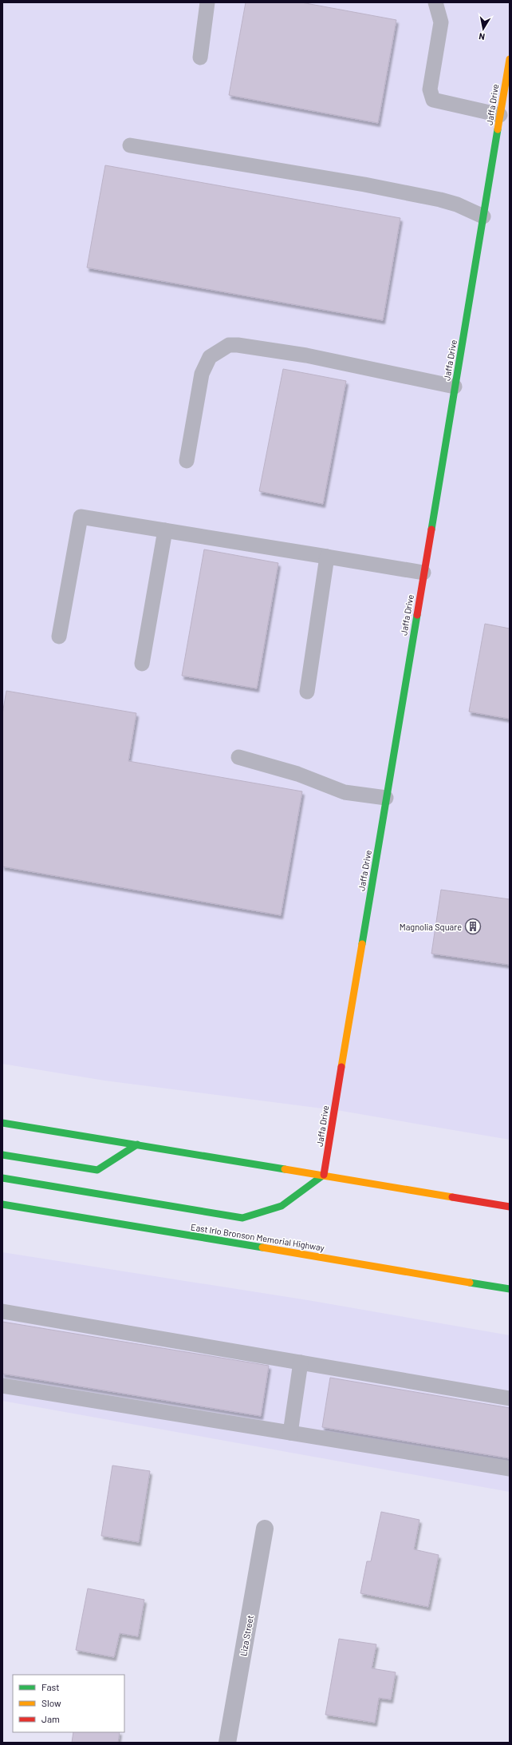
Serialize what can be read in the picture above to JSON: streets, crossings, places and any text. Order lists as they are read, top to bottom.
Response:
{
  "streets": {
    "main road": ["Jaffa Drive", "East Irlo Bronson Memorial Highway"],
    "street": ["Liza Street"]
  },
  "places": {
    "building": ["Magnolia Square"]
  },
  "legend": ["Fast", "Slow", "Jam"],
  "north": "bottom"
}
